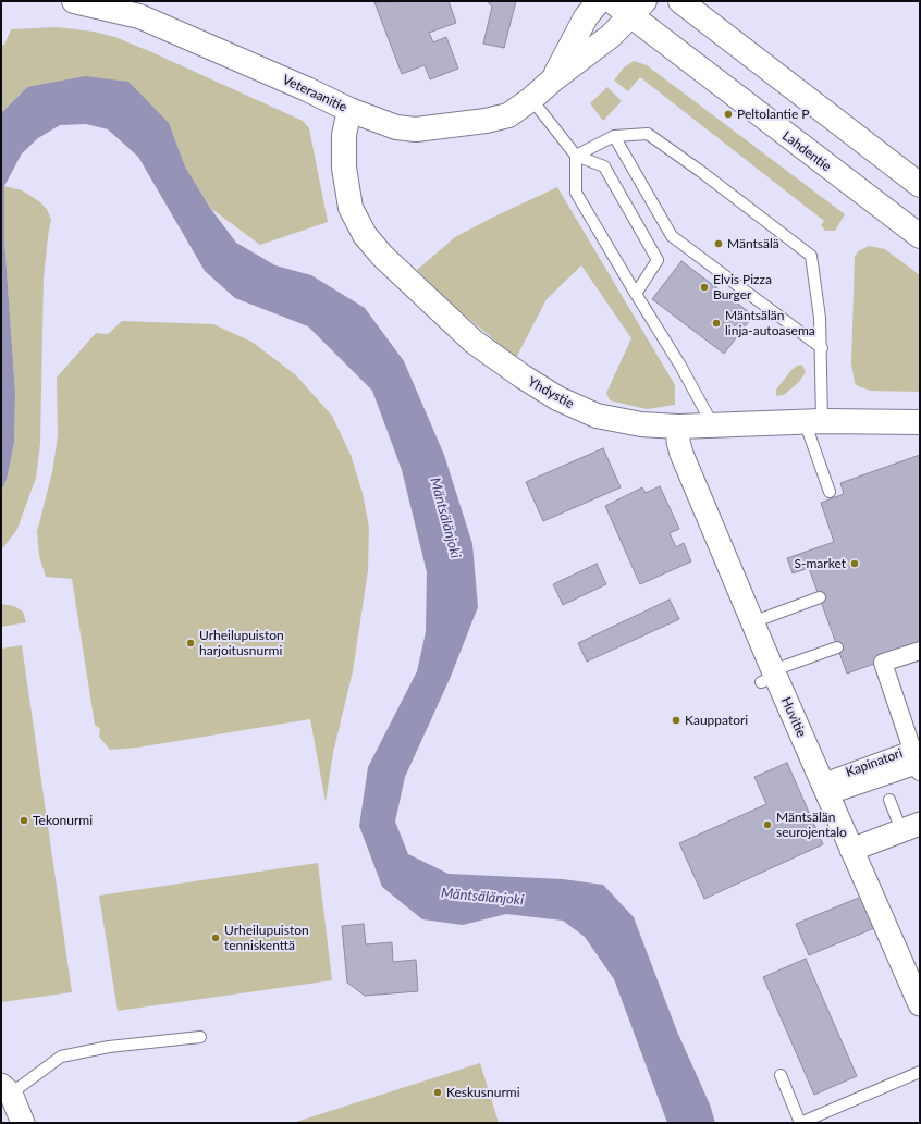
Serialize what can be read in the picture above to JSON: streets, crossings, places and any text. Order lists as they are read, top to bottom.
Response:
{
  "streets": {
    "main road": ["Veteraanitie", "Lahdentie", "Yhdystie"],
    "street": ["Huvitie", "Kapinatori"]
  },
  "crossings": [
    ["Veteraanitie", "Lahdentie"],
    ["Veteraanitie", "Yhdystie"],
    ["Yhdystie", "Huvitie"]
  ],
  "water": ["Mäntsälänjoki"],
  "places": [
    "Peltolantie P",
    "Mäntsälä",
    "Elvis Pizza Burger",
    "Mäntsälän linja-autoasema",
    "S-market",
    "Urheilupuiston harjoitusnurmi",
    "Kauppatori",
    "Tekonurmi",
    "Mäntsälän seurojentalo",
    "Urheilupuiston tenniskenttä",
    "Keskusnurmi"
  ]
}
